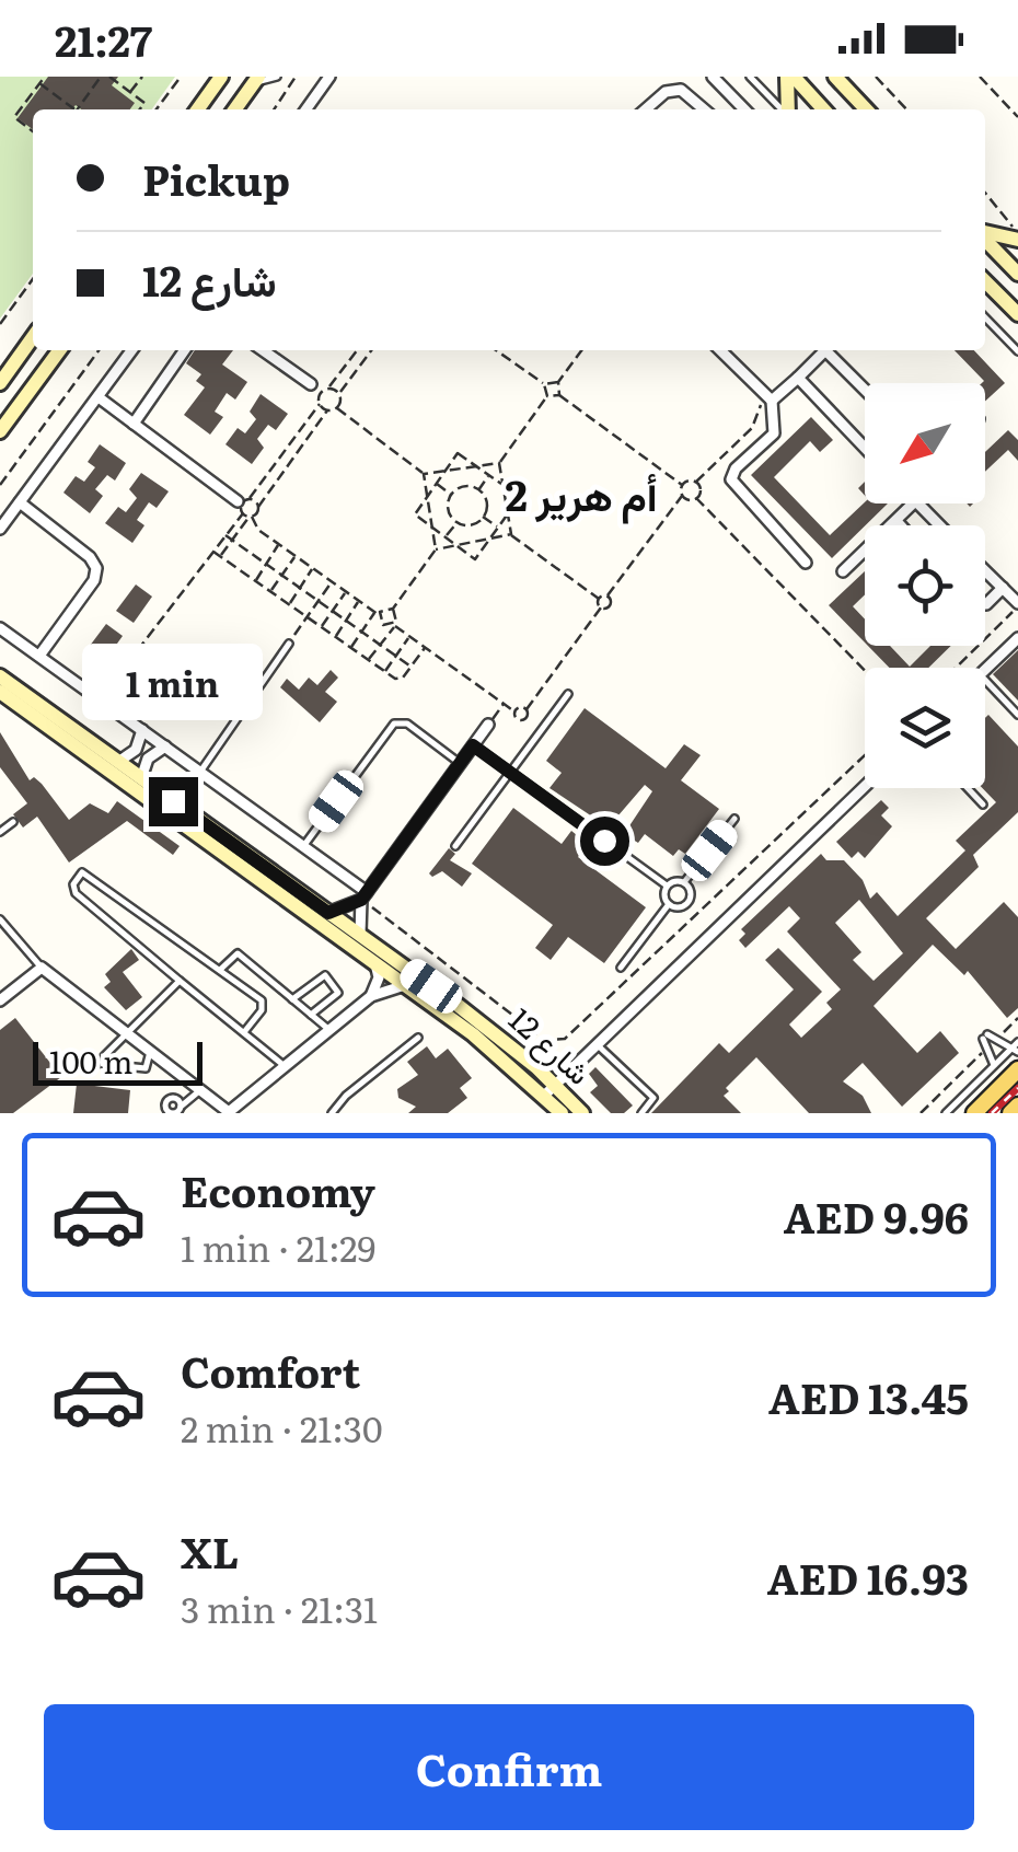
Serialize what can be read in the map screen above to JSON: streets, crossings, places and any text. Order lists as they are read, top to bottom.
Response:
{
  "streets": {
    "street": ["شارع 12"]
  },
  "districts": ["أم هرير 2"],
  "scale_bar": "100 m",
  "north": "bottom left",
  "page": {
    "status": "21:27",
    "banner": ["Pickup", "شارع 12"],
    "bubble": "1 min",
    "scale": "100 m",
    "list": [
      {
        "name": "Economy",
        "note": "1 min · 21:29",
        "value": "AED 9.96"
      },
      {
        "name": "Comfort",
        "note": "2 min · 21:30",
        "value": "AED 13.45"
      },
      {
        "name": "XL",
        "note": "3 min · 21:31",
        "value": "AED 16.93"
      }
    ],
    "buttons": "Confirm"
  }
}
